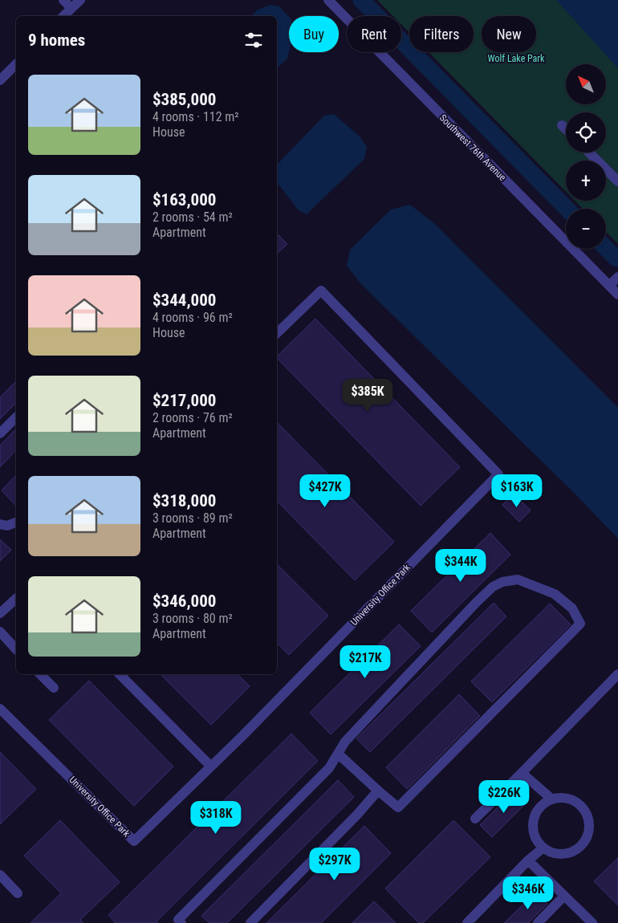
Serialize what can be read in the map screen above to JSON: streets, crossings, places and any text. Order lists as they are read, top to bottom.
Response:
{
  "streets": {
    "street": ["Southwest 76th Avenue", "University Office Park"]
  },
  "parks": ["Wolf Lake Park"],
  "north": "top left",
  "page": {
    "chip": [
      "Buy",
      "Rent",
      "Filters",
      "New"
    ],
    "heading": "9 homes",
    "map_buttons": ["+", "−"],
    "list": [
      {
        "name": "$385,000",
        "note": "4 rooms · 112 m² · House"
      },
      {
        "name": "$163,000",
        "note": "2 rooms · 54 m² · Apartment"
      },
      {
        "name": "$344,000",
        "note": "4 rooms · 96 m² · House"
      },
      {
        "name": "$217,000",
        "note": "2 rooms · 76 m² · Apartment"
      },
      {
        "name": "$318,000",
        "note": "3 rooms · 89 m² · Apartment"
      },
      {
        "name": "$346,000",
        "note": "3 rooms · 80 m² · Apartment"
      }
    ],
    "price": [
      "$385K",
      "$427K",
      "$163K",
      "$344K",
      "$217K",
      "$226K",
      "$318K",
      "$297K",
      "$346K"
    ]
  }
}
